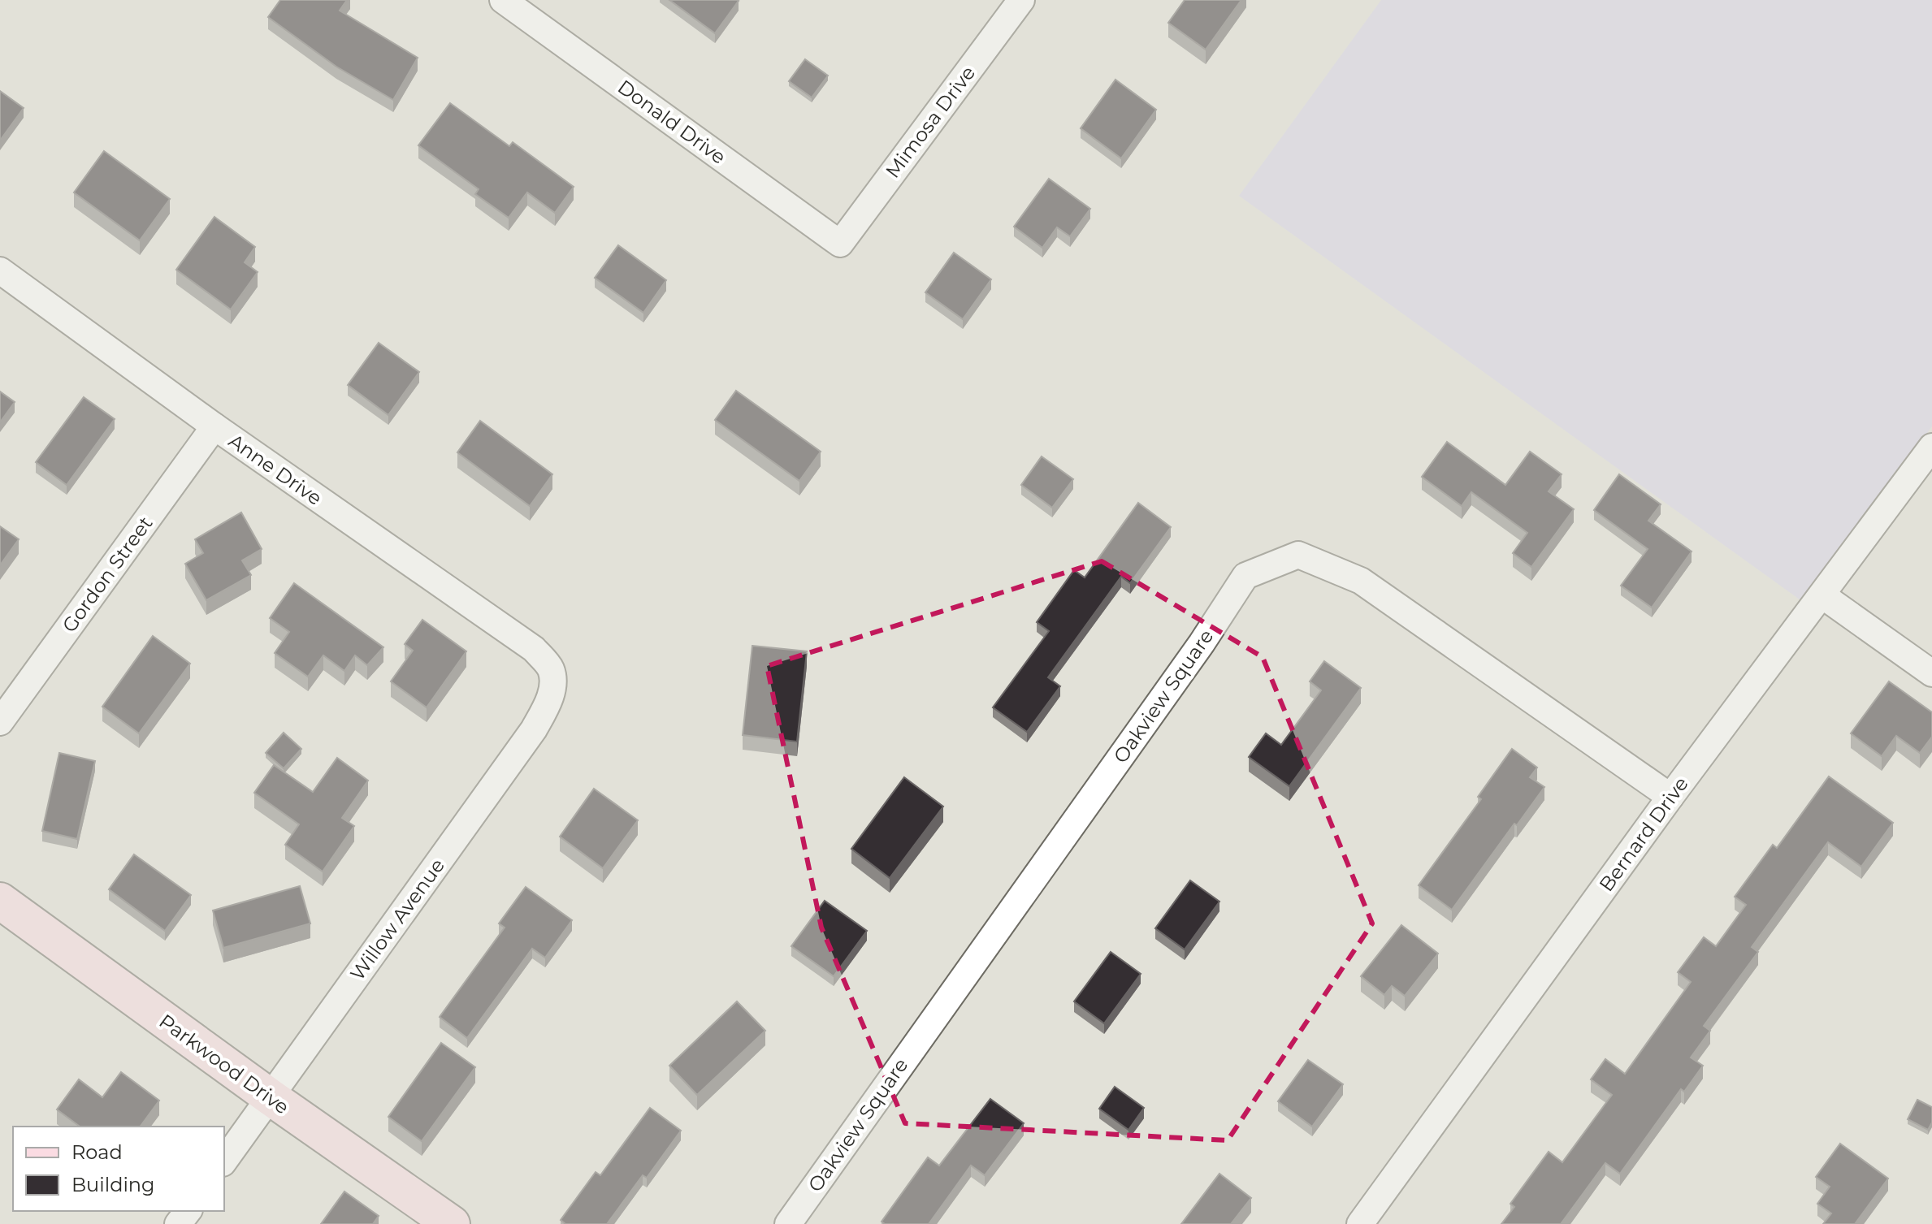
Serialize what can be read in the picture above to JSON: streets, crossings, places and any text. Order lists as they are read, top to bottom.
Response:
{
  "streets": {
    "street": [
      "Donald Drive",
      "Mimosa Drive",
      "Anne Drive",
      "Gordon Street",
      "Oakview Square",
      "Bernard Drive",
      "Willow Avenue",
      "Parkwood Drive"
    ]
  },
  "crossings": [
    ["Donald Drive", "Mimosa Drive"],
    ["Anne Drive", "Gordon Street"],
    ["Anne Drive", "Willow Avenue"],
    ["Oakview Square", "Bernard Drive"],
    ["Willow Avenue", "Parkwood Drive"]
  ],
  "legend": ["Road", "Building"]
}
